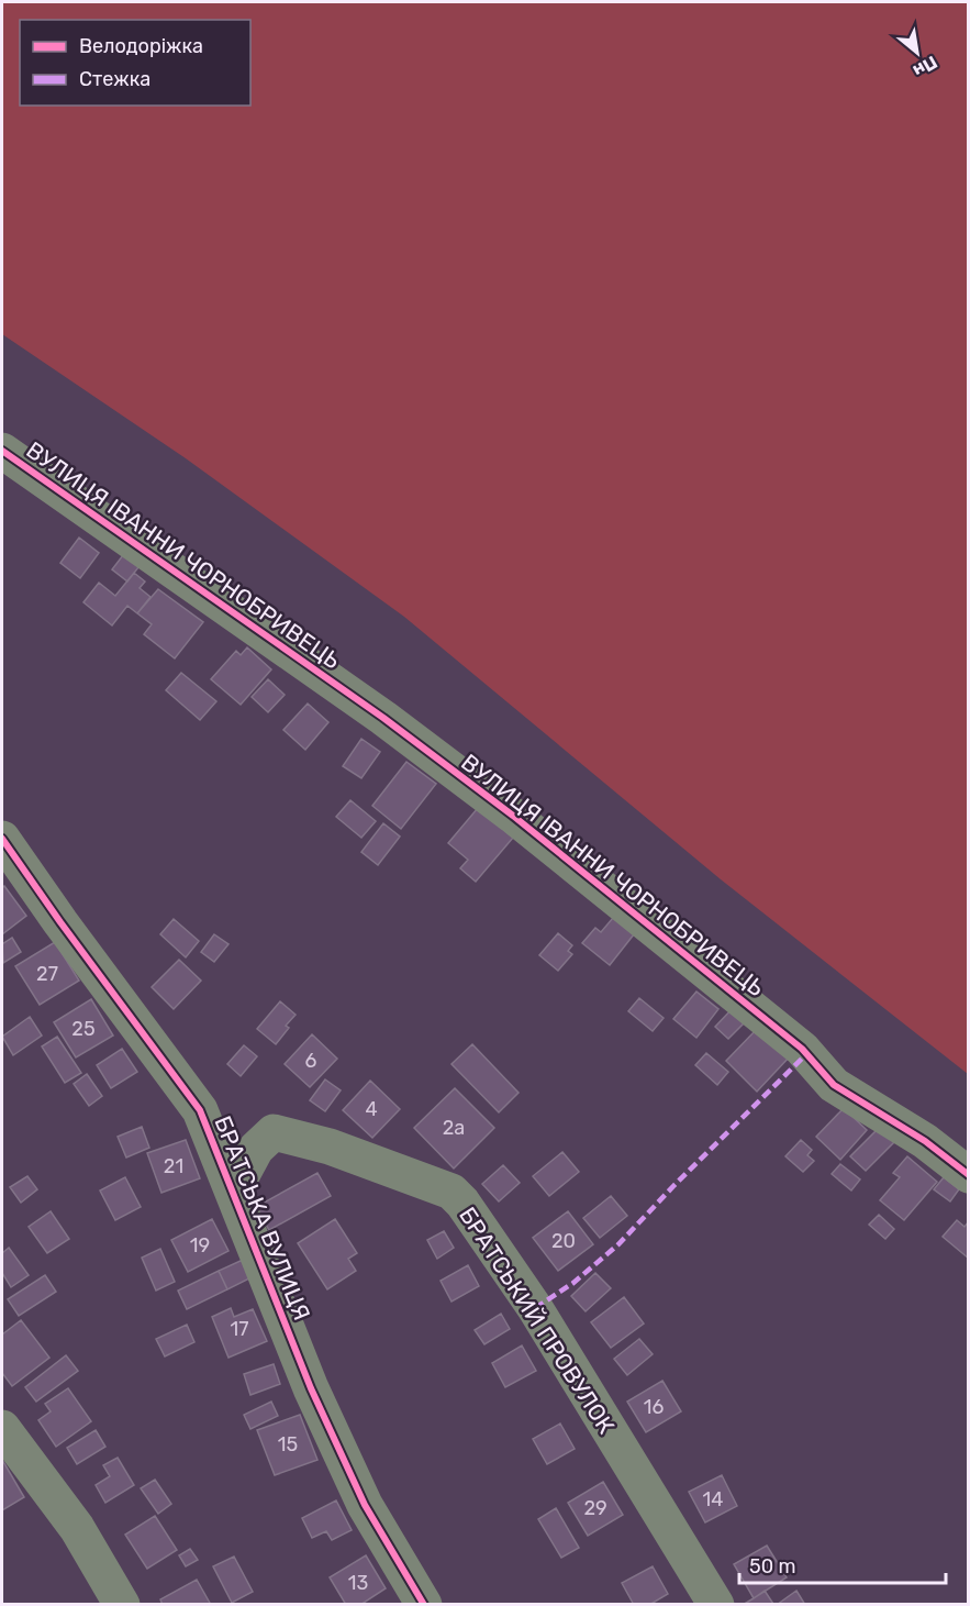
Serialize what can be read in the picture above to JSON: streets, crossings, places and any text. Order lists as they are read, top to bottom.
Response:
{
  "streets": {
    "street": ["ВУЛИЦЯ ІВАННИ ЧОРНОБРИВЕЦЬ", "БРАТСЬКА ВУЛИЦЯ", "БРАТСЬКИЙ ПРОВУЛОК"]
  },
  "crossings": [
    ["БРАТСЬКА ВУЛИЦЯ", "БРАТСЬКИЙ ПРОВУЛОК"]
  ],
  "house_numbers": [
    "27",
    "25",
    "6",
    "4",
    "2а",
    "21",
    "20",
    "19",
    "17",
    "16",
    "15",
    "14",
    "29",
    "13"
  ],
  "legend": ["Велодоріжка", "Стежка"],
  "scale_bar": "50 m",
  "north": "bottom right"
}
